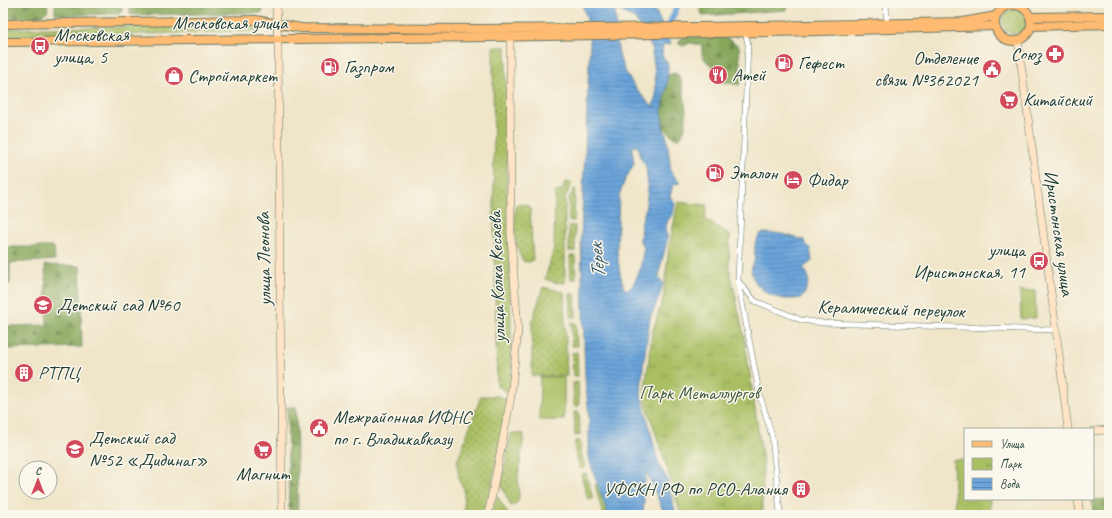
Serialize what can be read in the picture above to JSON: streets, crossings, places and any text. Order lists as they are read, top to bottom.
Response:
{
  "streets": {
    "main road": ["Московская улица"],
    "street": [
      "Иристонская улица",
      "улица Леонова",
      "улица Колка Кесаева",
      "Керамический переулок"
    ]
  },
  "crossings": [
    ["Московская улица", "улица Леонова"],
    ["Московская улица", "улица Колка Кесаева"],
    ["Иристонская улица", "Керамический переулок"]
  ],
  "water": ["Терек"],
  "parks": ["Парк Металлургов"],
  "places": {
    "bus stop": ["Московская улица, 5", "улица Иристонская, 11"],
    "pharmacy": ["Союз"],
    "fuel station": ["Гефест", "Газпром", "Эталон"],
    "public building": ["Отделение связи №362021", "Межрайонная ИФНС по г. Владикавказу"],
    "restaurant": ["Атей"],
    "shop": ["Строймаркет"],
    "supermarket": ["Китайский", "Магнит"],
    "hotel": ["Фидар"],
    "school or university": ["Детский сад №60", "Детский сад №52 «Дидинаг»"],
    "building": ["РТПЦ", "УФСКН РФ по РСО-Алания"]
  },
  "legend": ["Улица", "Парк", "Вода"],
  "north": "top"
}
